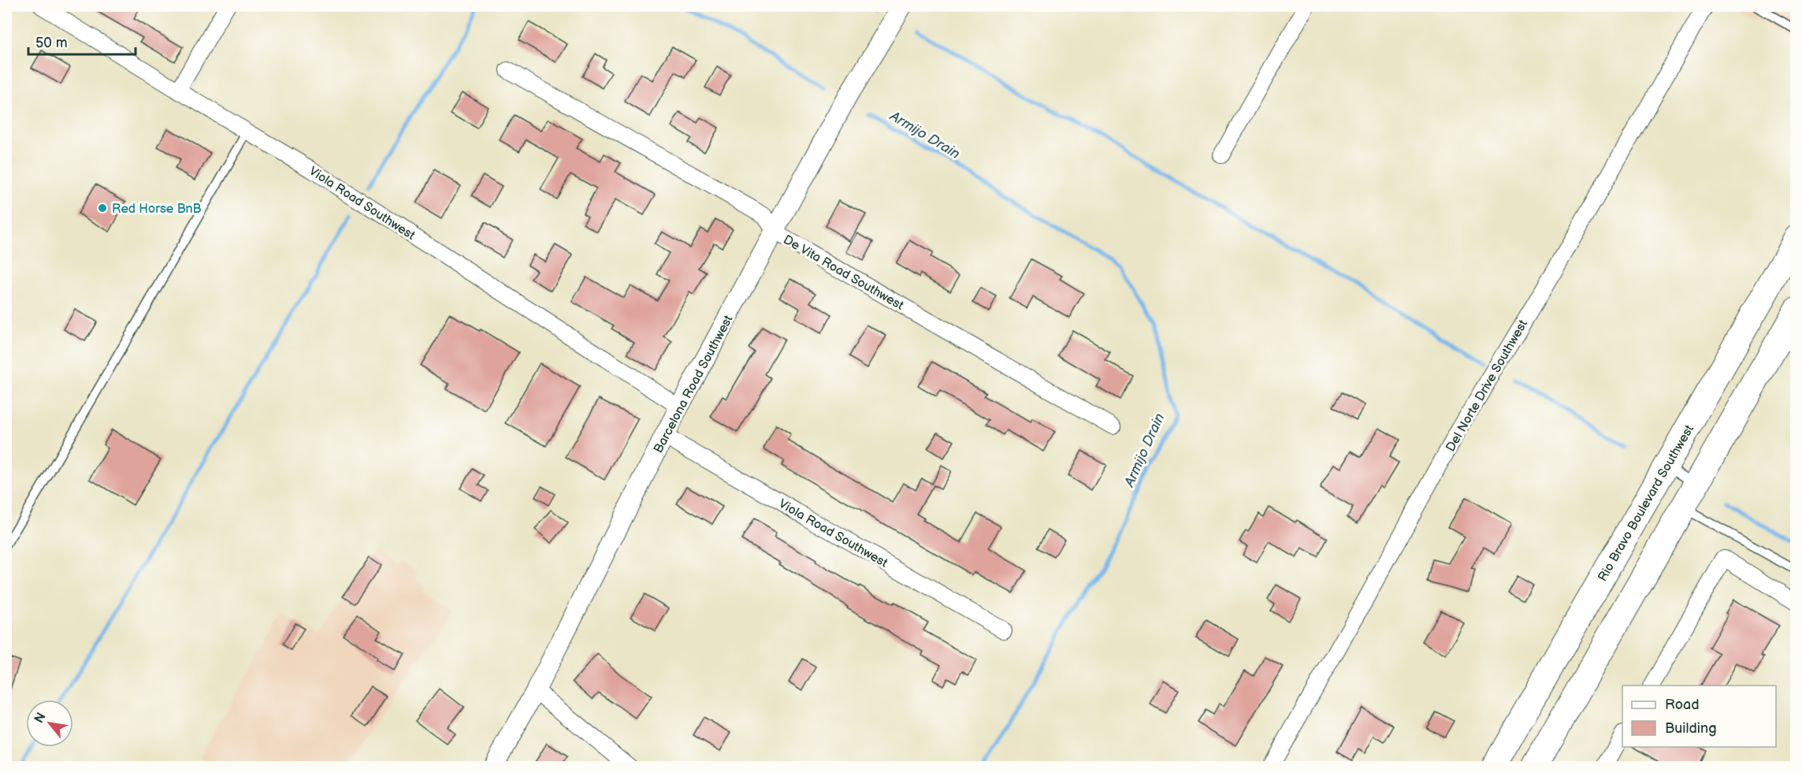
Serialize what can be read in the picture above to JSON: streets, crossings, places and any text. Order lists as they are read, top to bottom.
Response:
{
  "streets": {
    "main road": ["Rio Bravo Boulevard Southwest"],
    "street": [
      "Viola Road Southwest",
      "De Vita Road Southwest",
      "Barcelona Road Southwest",
      "Del Norte Drive Southwest"
    ]
  },
  "crossings": [
    ["Viola Road Southwest", "Barcelona Road Southwest"],
    ["De Vita Road Southwest", "Barcelona Road Southwest"]
  ],
  "water": ["Armijo Drain"],
  "places": ["Red Horse BnB"],
  "legend": ["Road", "Building"],
  "scale_bar": "50 m",
  "north": "top left"
}
